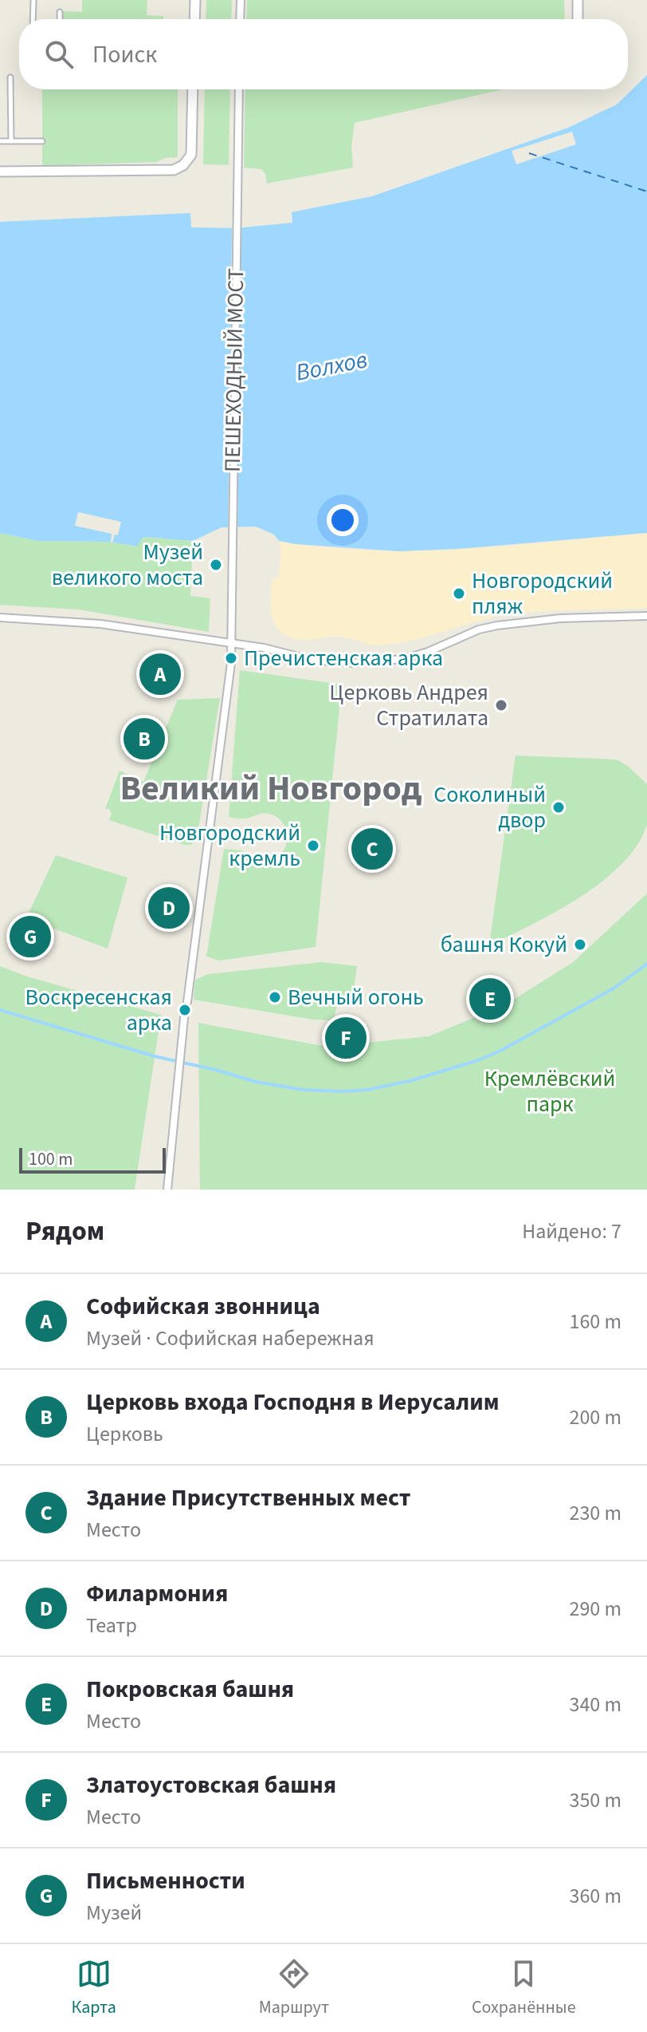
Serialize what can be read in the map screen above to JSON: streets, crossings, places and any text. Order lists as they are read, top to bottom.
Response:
{
  "streets": {
    "street": ["ПЕШЕХОДНЫЙ МОСТ"]
  },
  "districts": ["Великий Новгород"],
  "water": ["Волхов"],
  "parks": ["Кремлёвский парк"],
  "places": [
    "Музей великого моста",
    "Новгородский пляж",
    "Пречистенская арка",
    "Церковь Андрея Стратилата",
    "Соколиный двор",
    "Новгородский кремль",
    "башня Кокуй",
    "Вечный огонь",
    "Воскресенская арка"
  ],
  "scale_bar": "100 m",
  "page": {
    "search": "Поиск",
    "pins": [
      "A",
      "B",
      "C",
      "D",
      "G",
      "E",
      "F"
    ],
    "scale": "100 m",
    "heading": ["Рядом", "Найдено: 7"],
    "list": [
      {
        "mark": "A",
        "name": "Софийская звонница",
        "note": "Музей · Софийская набережная",
        "value": "160 m"
      },
      {
        "mark": "B",
        "name": "Церковь входа Господня в Иерусалим",
        "note": "Церковь",
        "value": "200 m"
      },
      {
        "mark": "C",
        "name": "Здание Присутственных мест",
        "note": "Место",
        "value": "230 m"
      },
      {
        "mark": "D",
        "name": "Филармония",
        "note": "Театр",
        "value": "290 m"
      },
      {
        "mark": "E",
        "name": "Покровская башня",
        "note": "Место",
        "value": "340 m"
      },
      {
        "mark": "F",
        "name": "Златоустовская башня",
        "note": "Место",
        "value": "350 m"
      },
      {
        "mark": "G",
        "name": "Письменности",
        "note": "Музей",
        "value": "360 m"
      }
    ],
    "nav": ["Карта", "Маршрут", "Сохранённые"]
  }
}
